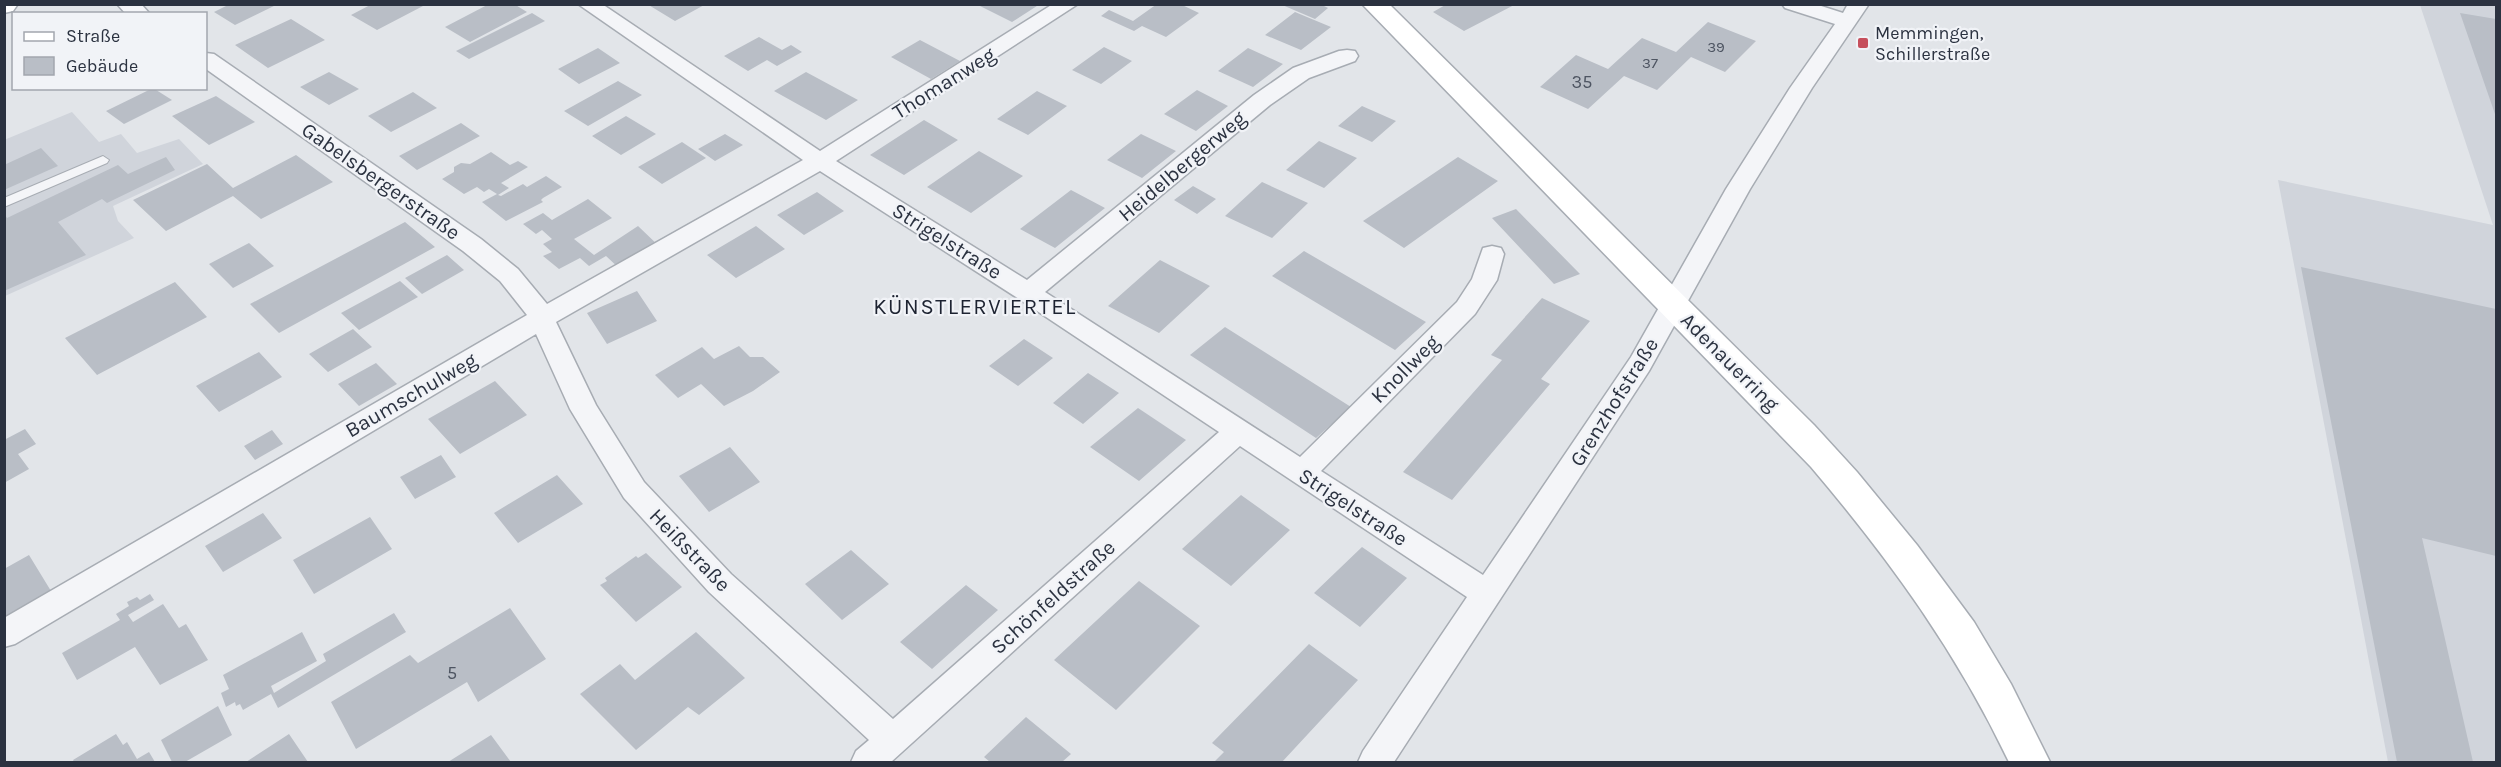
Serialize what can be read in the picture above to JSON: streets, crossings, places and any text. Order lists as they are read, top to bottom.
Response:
{
  "streets": {
    "main road": ["Adenauerring"],
    "street": [
      "Thomanweg",
      "Heidelbergerweg",
      "Gabelsbergerstraße",
      "Strigelstraße",
      "Knollweg",
      "Baumschulweg",
      "Grenzhofstraße",
      "Heißstraße",
      "Schönfeldstraße"
    ]
  },
  "crossings": [
    ["Thomanweg", "Strigelstraße"],
    ["Thomanweg", "Baumschulweg"],
    ["Heidelbergerweg", "Strigelstraße"],
    ["Gabelsbergerstraße", "Baumschulweg"],
    ["Gabelsbergerstraße", "Heißstraße"],
    ["Strigelstraße", "Knollweg"],
    ["Strigelstraße", "Baumschulweg"],
    ["Strigelstraße", "Grenzhofstraße"],
    ["Strigelstraße", "Schönfeldstraße"],
    ["Adenauerring", "Grenzhofstraße"],
    ["Baumschulweg", "Heißstraße"],
    ["Heißstraße", "Schönfeldstraße"]
  ],
  "districts": ["KÜNSTLERVIERTEL"],
  "places": {
    "transit": ["Memmingen, Schillerstraße"]
  },
  "house_numbers": [
    "39",
    "37",
    "35",
    "5"
  ],
  "legend": ["Straße", "Gebäude"]
}
